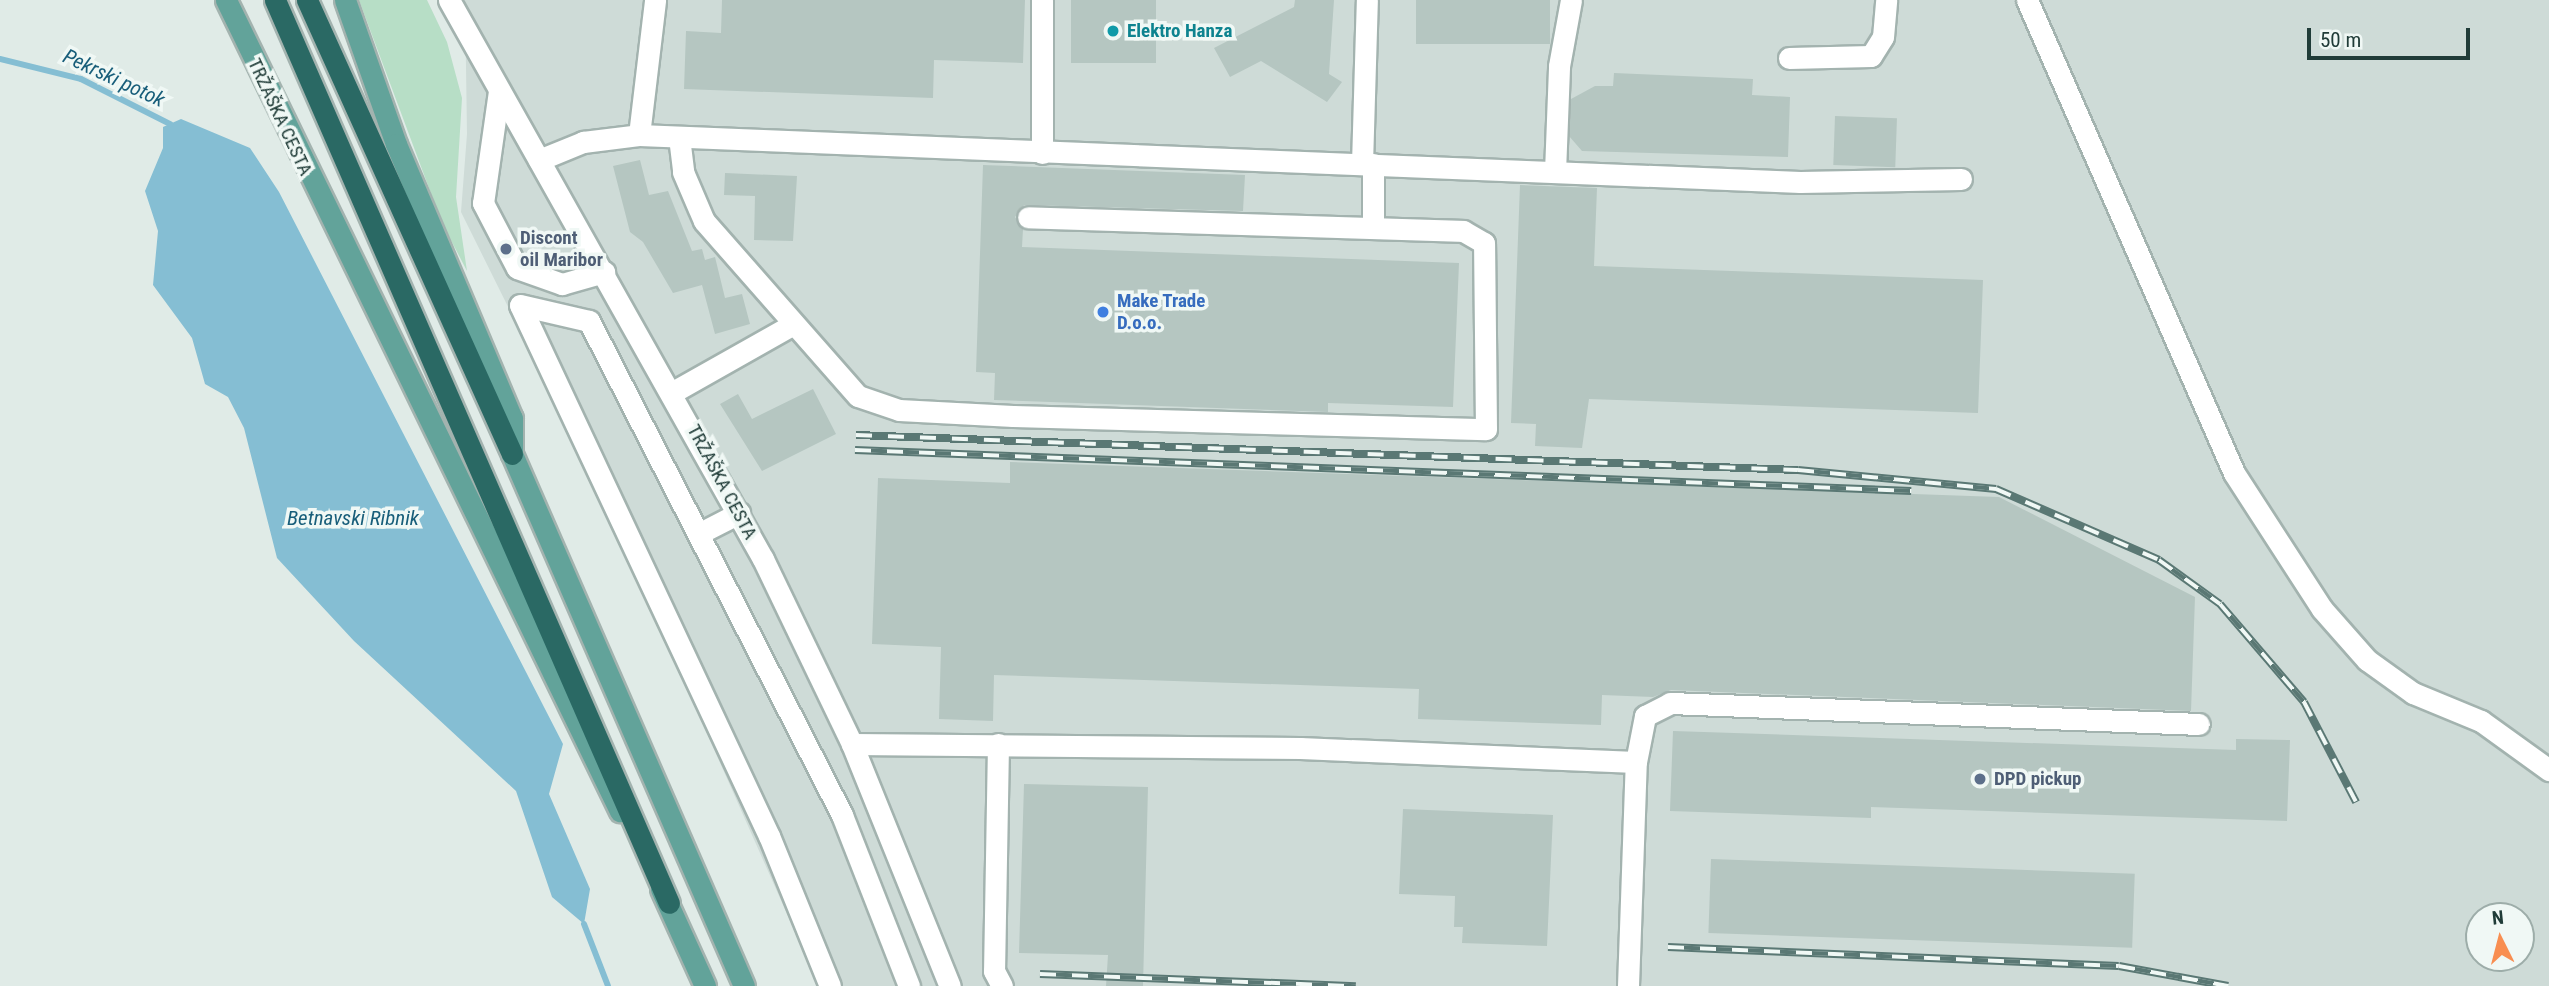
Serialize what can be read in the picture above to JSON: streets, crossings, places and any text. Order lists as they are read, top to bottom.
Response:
{
  "streets": {
    "main road": ["TRŽAŠKA CESTA"]
  },
  "water": ["Pekrski potok", "Betnavski Ribnik"],
  "places": [
    "Elektro Hanza",
    "Discont oil Maribor",
    "Make Trade D.o.o.",
    "DPD pickup"
  ],
  "scale_bar": "50 m",
  "north": "top"
}
